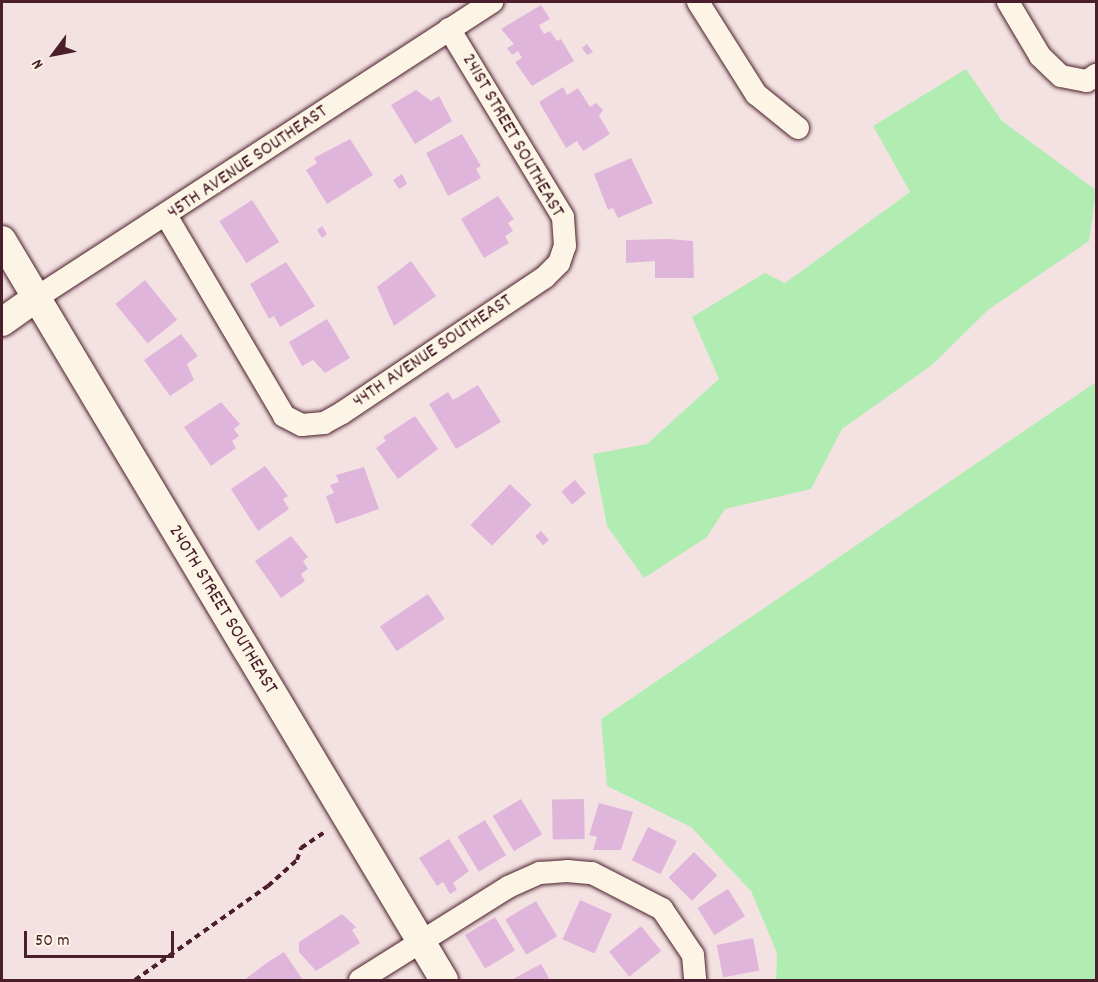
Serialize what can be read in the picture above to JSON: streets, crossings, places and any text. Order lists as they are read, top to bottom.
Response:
{
  "streets": {
    "street": [
      "241ST STREET SOUTHEAST",
      "45TH AVENUE SOUTHEAST",
      "44TH AVENUE SOUTHEAST",
      "240TH STREET SOUTHEAST"
    ]
  },
  "crossings": [
    ["241ST STREET SOUTHEAST", "45TH AVENUE SOUTHEAST"],
    ["241ST STREET SOUTHEAST", "44TH AVENUE SOUTHEAST"],
    ["45TH AVENUE SOUTHEAST", "44TH AVENUE SOUTHEAST"],
    ["45TH AVENUE SOUTHEAST", "240TH STREET SOUTHEAST"]
  ],
  "scale_bar": "50 m",
  "north": "bottom left"
}
